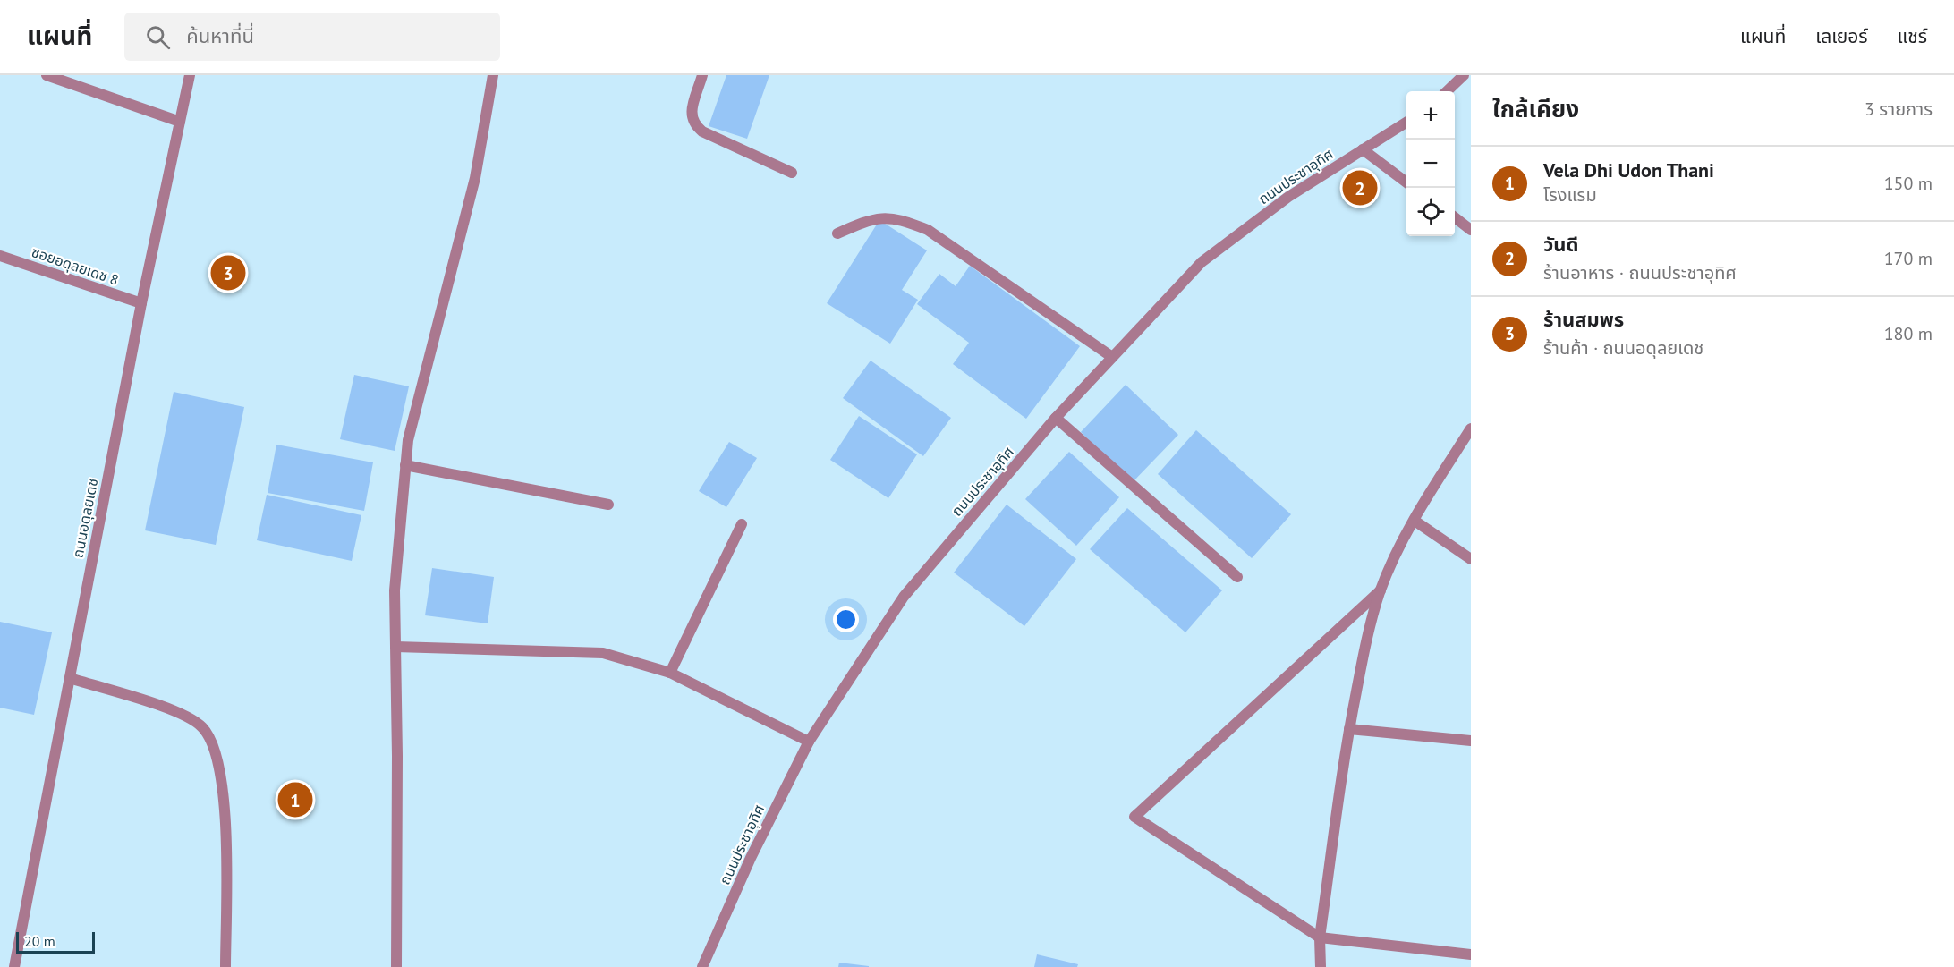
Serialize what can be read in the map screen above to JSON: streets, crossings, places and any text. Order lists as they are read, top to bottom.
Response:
{
  "streets": {
    "street": ["ถนนประชาอุทิศ", "ซอยอดุลยเดช 8", "ถนนอดุลยเดช"]
  },
  "crossings": [
    ["ซอยอดุลยเดช 8", "ถนนอดุลยเดช"]
  ],
  "scale_bar": "20 m",
  "page": {
    "header": "แผนที่",
    "search": "ค้นหาที่นี่",
    "nav": ["แผนที่", "เลเยอร์", "แชร์"],
    "heading": ["ใกล้เคียง", "3 รายการ"],
    "map_buttons": ["+", "−"],
    "list": [
      {
        "mark": "1",
        "name": "Vela Dhi Udon Thani",
        "note": "โรงแรม",
        "value": "150 m"
      },
      {
        "mark": "2",
        "name": "วันดี",
        "note": "ร้านอาหาร · ถนนประชาอุทิศ",
        "value": "170 m"
      },
      {
        "mark": "3",
        "name": "ร้านสมพร",
        "note": "ร้านค้า · ถนนอดุลยเดช",
        "value": "180 m"
      }
    ],
    "pins": ["2", "3", "1"],
    "scale": "20 m"
  }
}
